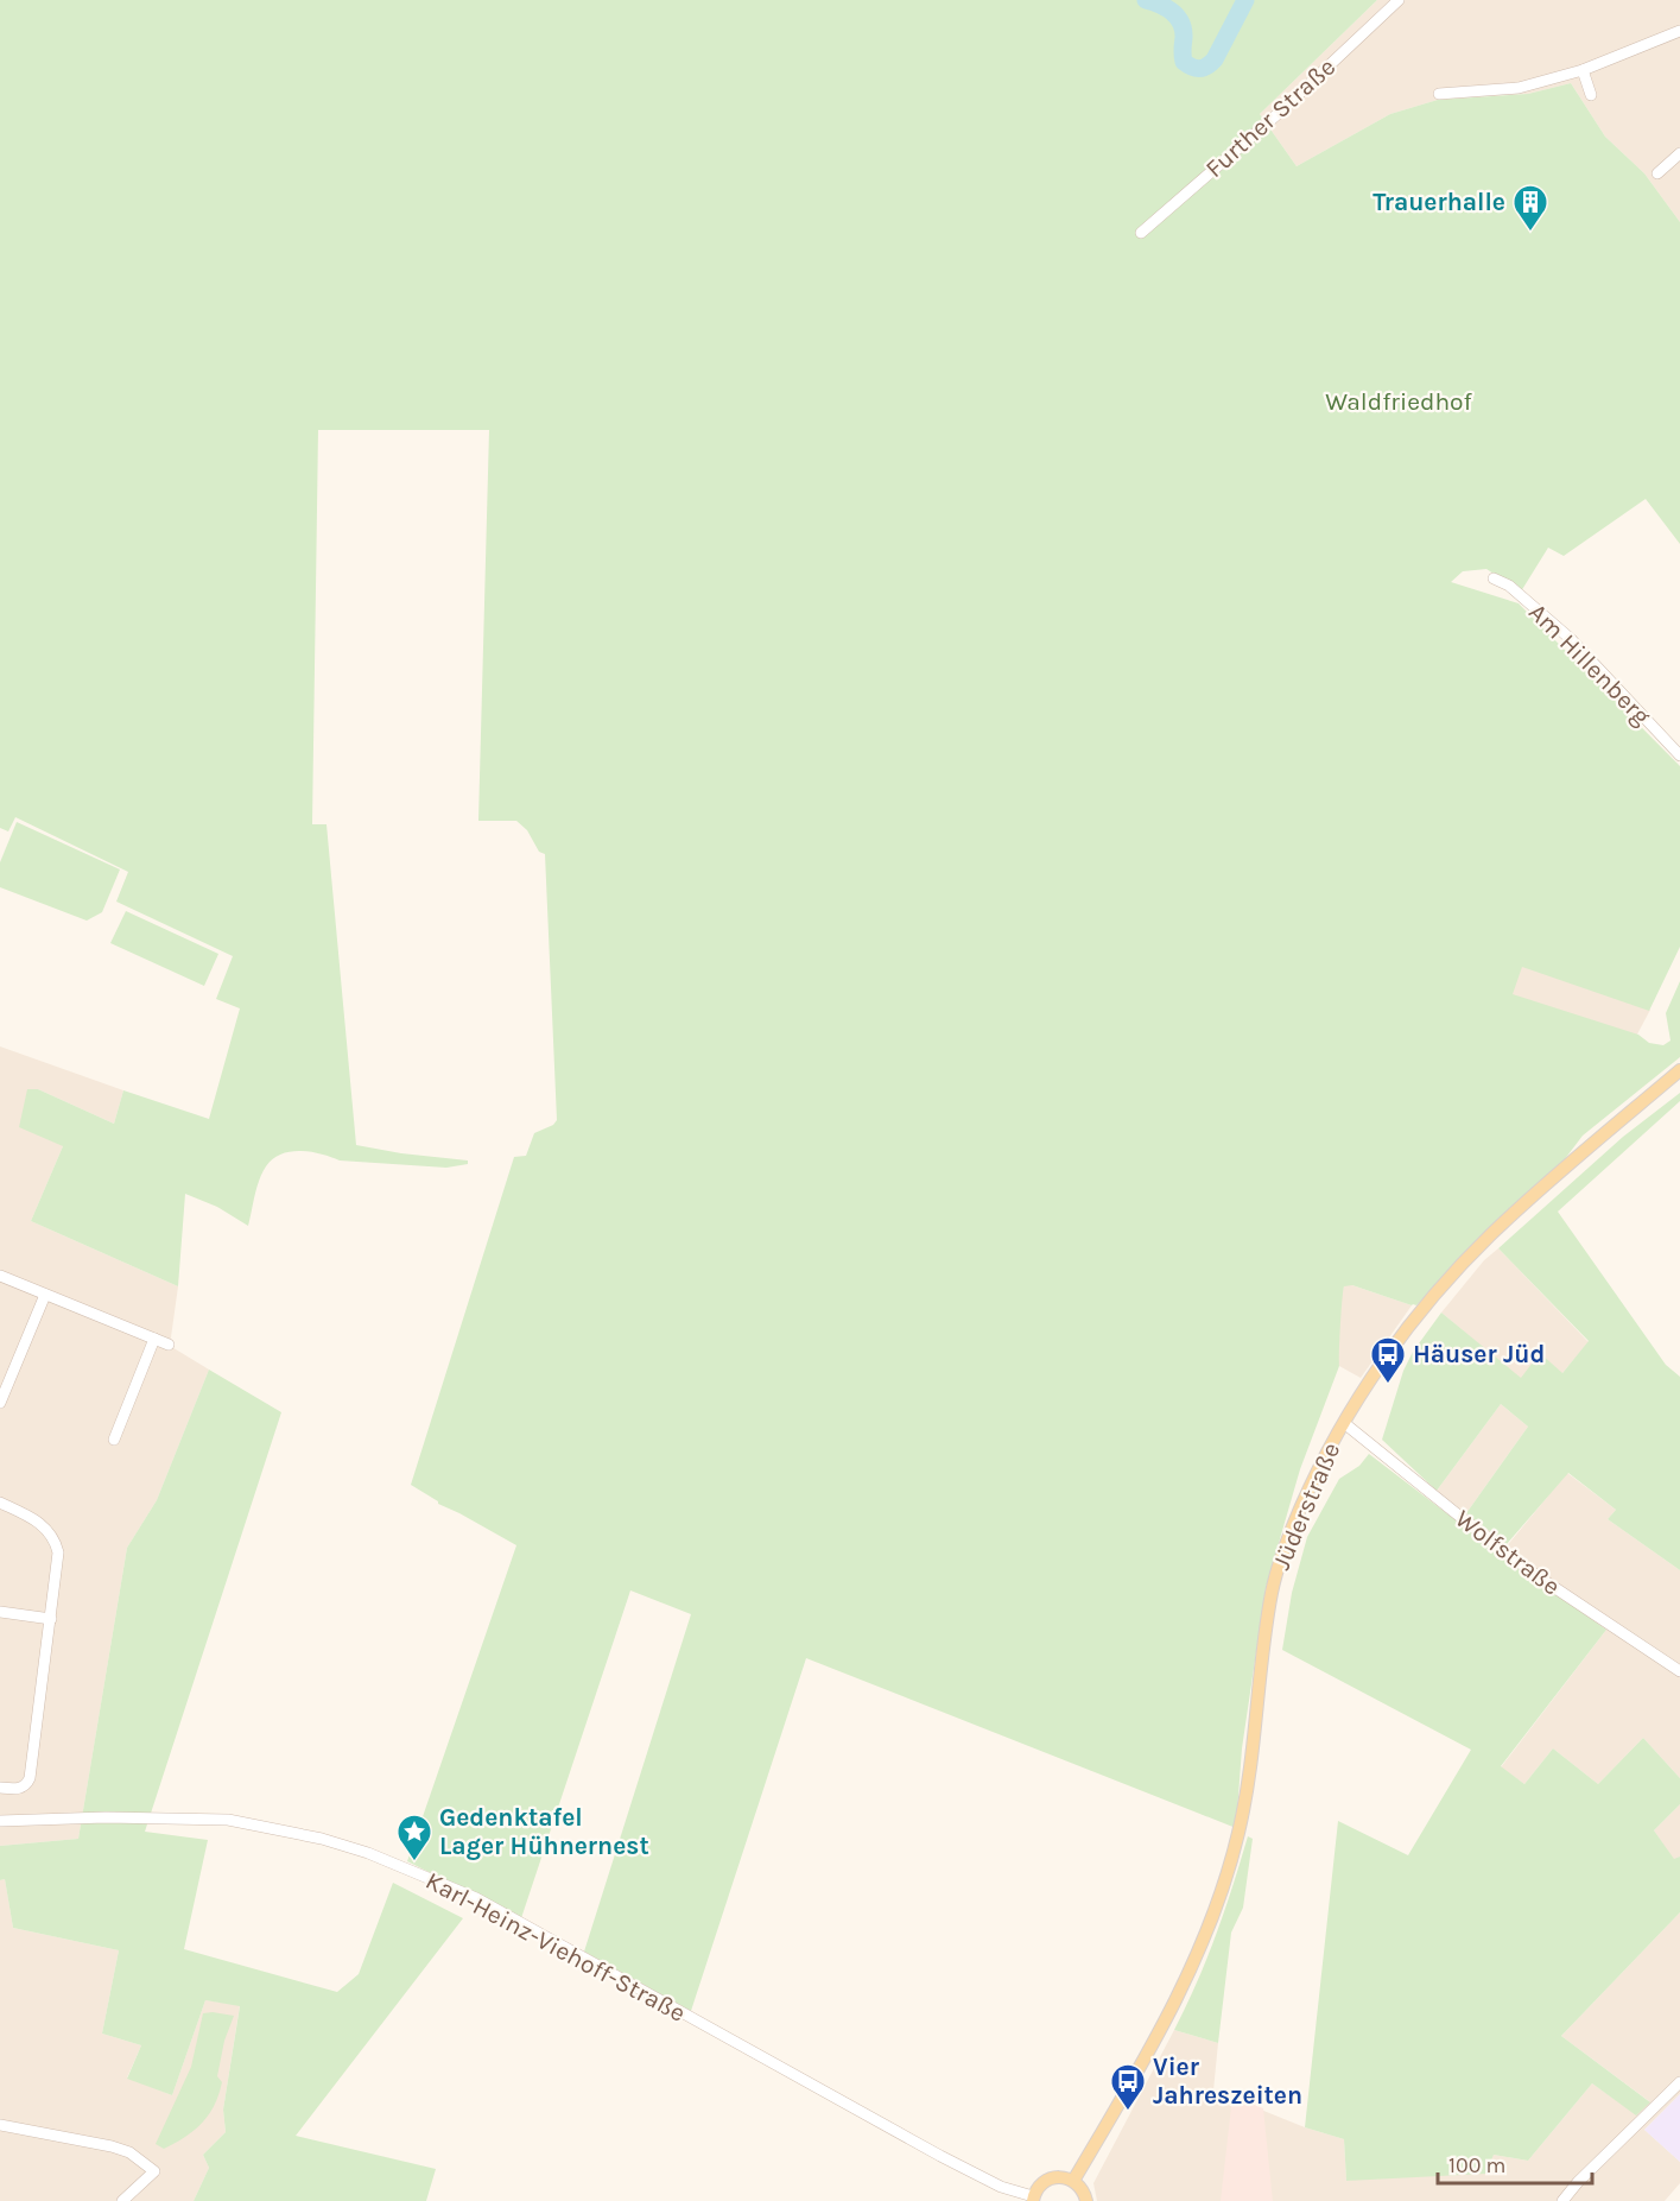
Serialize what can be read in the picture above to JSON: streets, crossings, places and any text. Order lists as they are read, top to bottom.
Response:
{
  "streets": {
    "main road": ["Jüderstraße"],
    "street": [
      "Further Straße",
      "Am Hillenberg",
      "Wolfstraße",
      "Karl-Heinz-Viehoff-Straße"
    ]
  },
  "crossings": [
    ["Jüderstraße", "Wolfstraße"]
  ],
  "parks": ["Waldfriedhof"],
  "places": {
    "building": ["Trauerhalle"],
    "bus stop": ["Häuser Jüd", "Vier Jahreszeiten"],
    "place": ["Gedenktafel Lager Hühnernest"]
  },
  "scale_bar": "100 m"
}
